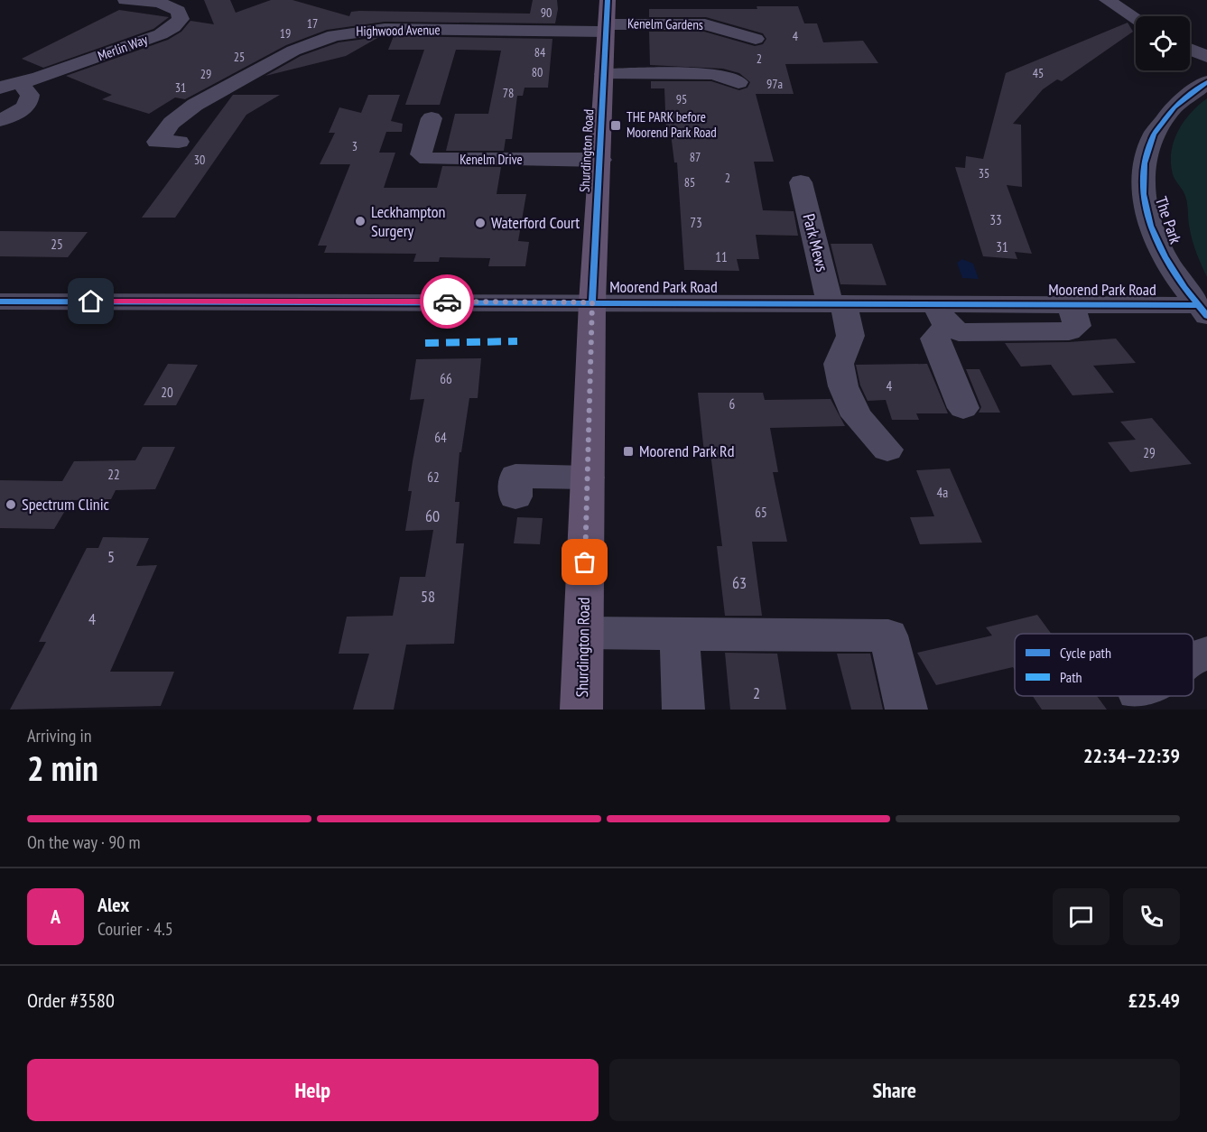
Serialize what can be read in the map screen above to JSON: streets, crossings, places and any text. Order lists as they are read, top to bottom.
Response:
{
  "streets": {
    "main road": ["Shurdington Road"],
    "street": [
      "Kenelm Gardens",
      "Highwood Avenue",
      "Merlin Way",
      "Kenelm Drive",
      "The Park",
      "Park Mews",
      "Moorend Park Road"
    ]
  },
  "crossings": [
    ["Kenelm Gardens", "Highwood Avenue"],
    ["Kenelm Gardens", "Shurdington Road"],
    ["Highwood Avenue", "Shurdington Road"],
    ["Shurdington Road", "Kenelm Drive"],
    ["Shurdington Road", "Moorend Park Road"],
    ["The Park", "Moorend Park Road"],
    ["Park Mews", "Moorend Park Road"]
  ],
  "places": {
    "transit": ["THE PARK before Moorend Park Road", "Moorend Park Rd"],
    "other": ["Leckhampton Surgery", "Waterford Court", "Spectrum Clinic"]
  },
  "house_numbers": [
    "90",
    "17",
    "19",
    "4",
    "84",
    "25",
    "2",
    "80",
    "45",
    "29",
    "97a",
    "31",
    "78",
    "95",
    "3",
    "87",
    "30",
    "35",
    "2",
    "85",
    "33",
    "73",
    "25",
    "31",
    "11",
    "66",
    "4",
    "20",
    "6",
    "64",
    "29",
    "22",
    "62",
    "4a",
    "65",
    "60",
    "5",
    "63",
    "58",
    "4",
    "2"
  ],
  "legend": ["Cycle path", "Path"],
  "page": {
    "heading": ["2 min", "Arriving in", "22:34–22:39"],
    "panel": [
      "Alex",
      "Courier · 4.5",
      "Order #3580",
      "£25.49"
    ],
    "bar": "On the way · 90 m",
    "round": "A",
    "buttons": ["Help", "Share"]
  }
}
